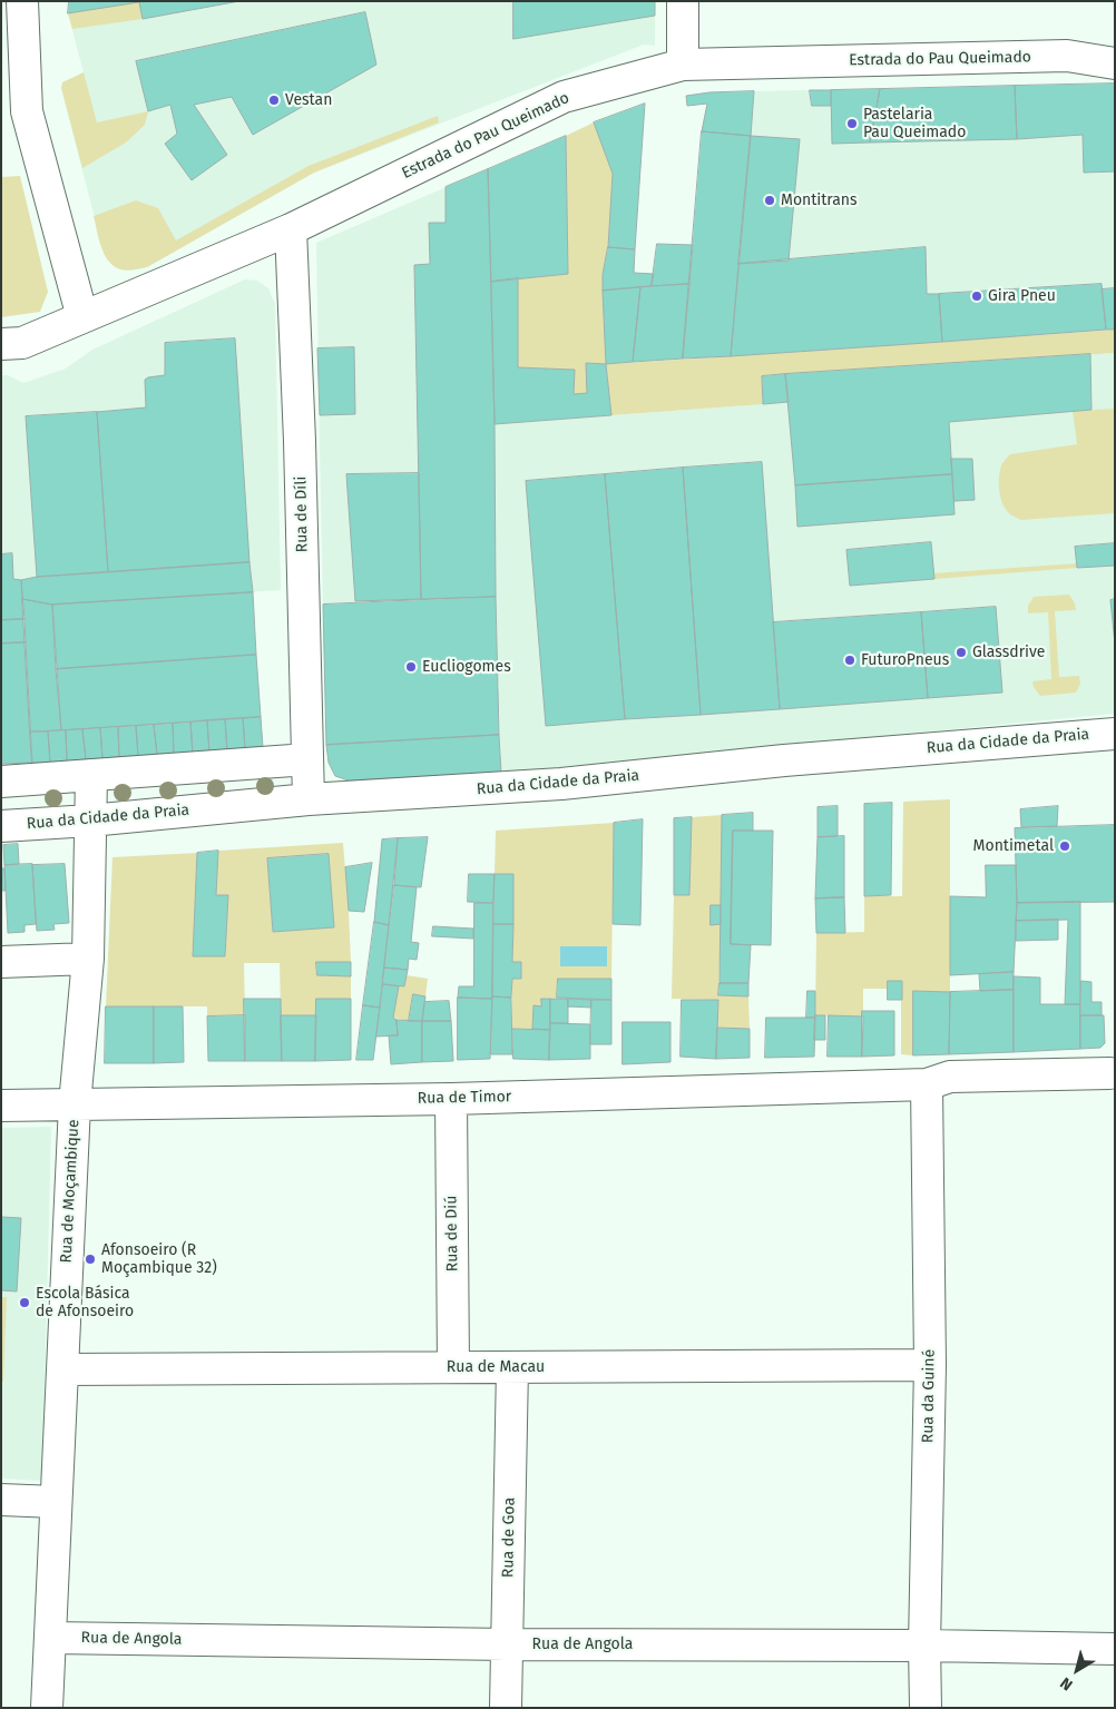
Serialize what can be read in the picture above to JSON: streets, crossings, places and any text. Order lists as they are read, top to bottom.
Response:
{
  "streets": {
    "street": [
      "Estrada do Pau Queimado",
      "Rua de Díli",
      "Rua da Cidade da Praia",
      "Rua de Timor",
      "Rua de Moçambique",
      "Rua de Diú",
      "Rua de Macau",
      "Rua da Guiné",
      "Rua de Goa",
      "Rua de Angola"
    ]
  },
  "crossings": [
    ["Estrada do Pau Queimado", "Rua de Díli"],
    ["Rua de Díli", "Rua da Cidade da Praia"],
    ["Rua da Cidade da Praia", "Rua de Moçambique"],
    ["Rua de Timor", "Rua de Moçambique"],
    ["Rua de Timor", "Rua de Diú"],
    ["Rua de Timor", "Rua da Guiné"],
    ["Rua de Moçambique", "Rua de Macau"],
    ["Rua de Moçambique", "Rua de Angola"],
    ["Rua de Diú", "Rua de Macau"],
    ["Rua de Macau", "Rua da Guiné"],
    ["Rua de Macau", "Rua de Goa"],
    ["Rua da Guiné", "Rua de Angola"],
    ["Rua de Goa", "Rua de Angola"]
  ],
  "places": [
    "Vestan",
    "Pastelaria Pau Queimado",
    "Montitrans",
    "Gira Pneu",
    "Glassdrive",
    "FuturoPneus",
    "Eucliogomes",
    "Montimetal",
    "Afonsoeiro (R Moçambique 32)",
    "Escola Básica de Afonsoeiro"
  ],
  "north": "bottom left"
}
